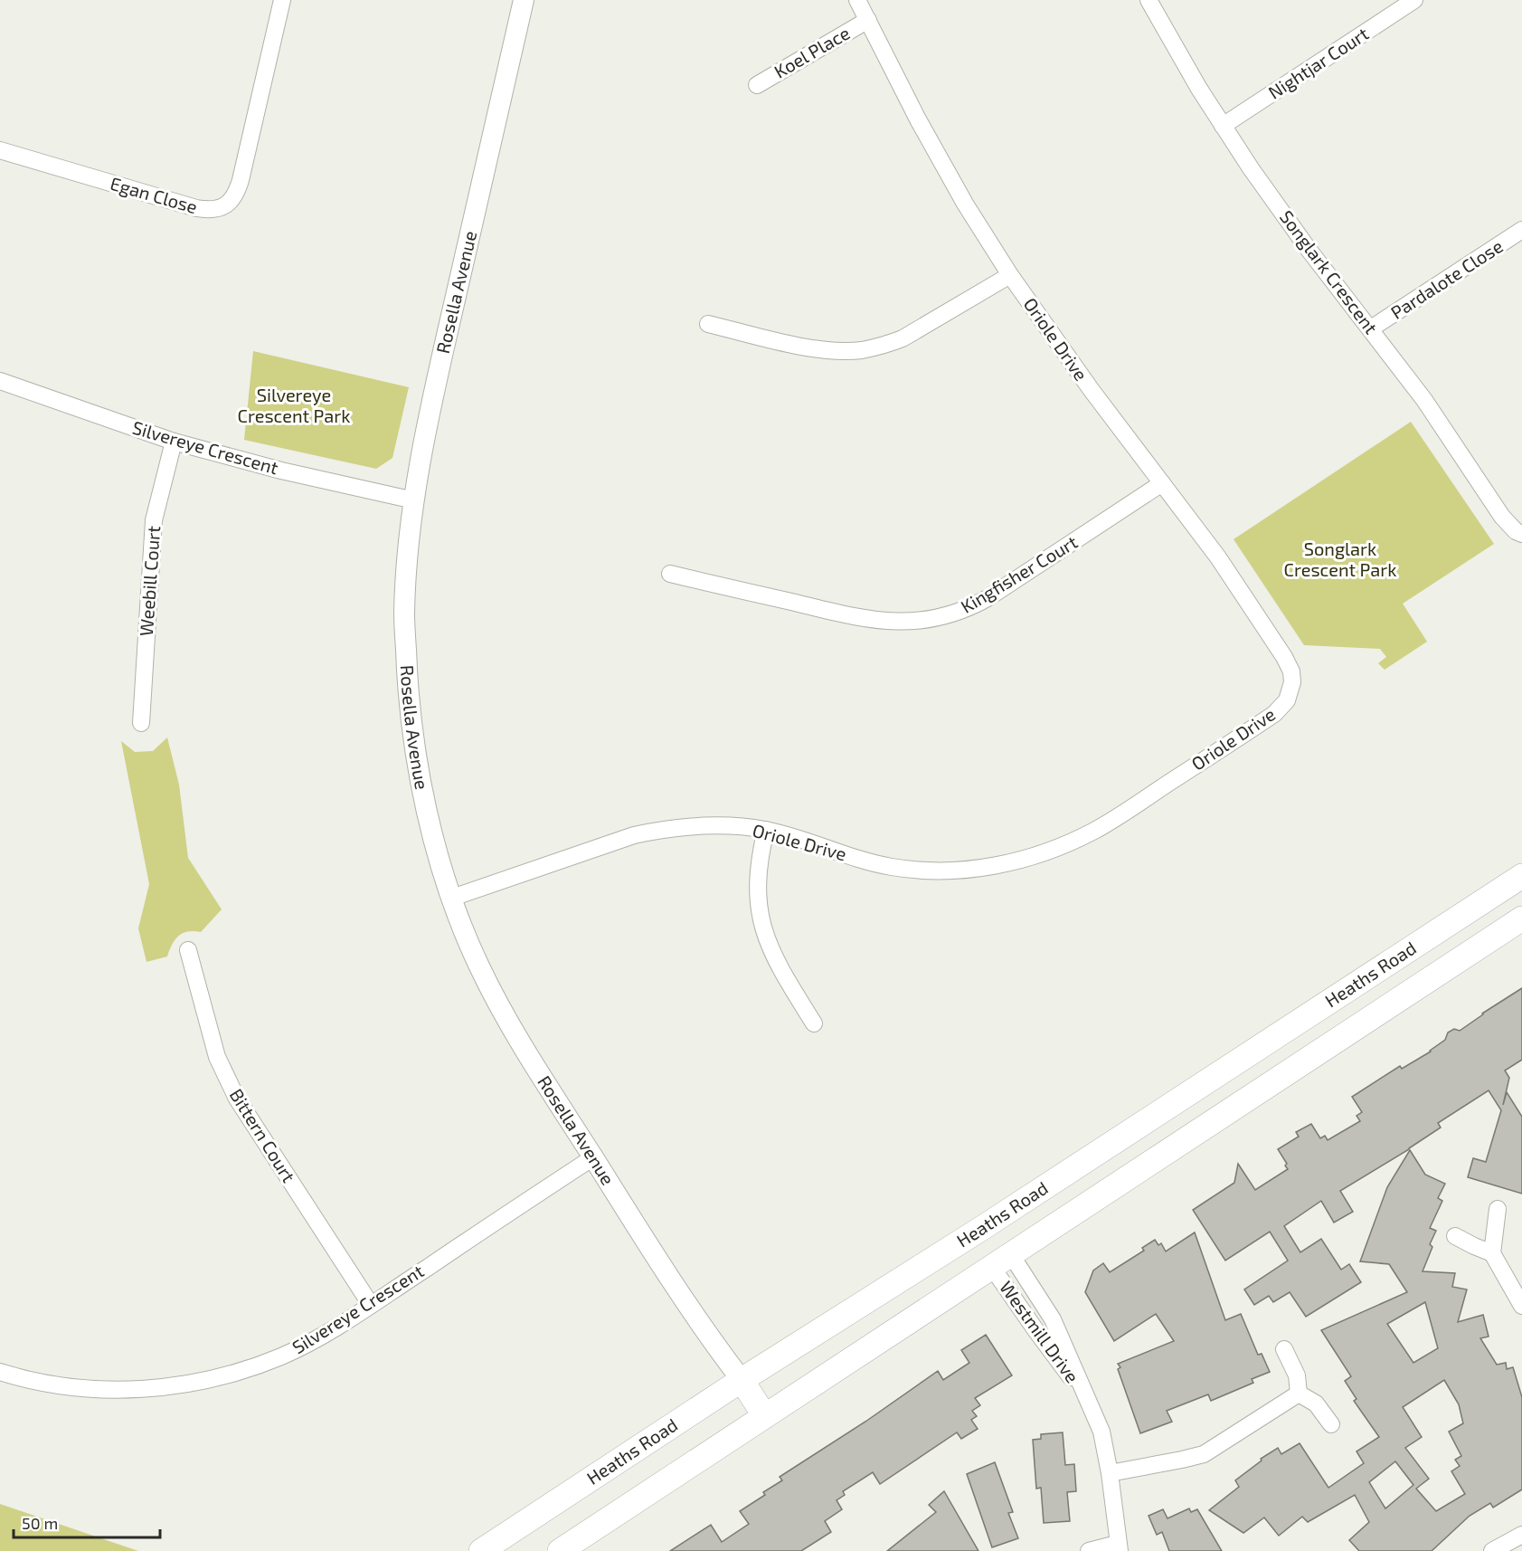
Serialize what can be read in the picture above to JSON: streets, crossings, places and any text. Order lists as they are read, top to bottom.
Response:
{
  "streets": {
    "main road": ["Heaths Road"],
    "street": [
      "Koel Place",
      "Nightjar Court",
      "Egan Close",
      "Songlark Crescent",
      "Pardalote Close",
      "Rosella Avenue",
      "Oriole Drive",
      "Silvereye Crescent",
      "Kingfisher Court",
      "Weebill Court",
      "Bittern Court",
      "Westmill Drive"
    ]
  },
  "crossings": [
    ["Koel Place", "Oriole Drive"],
    ["Nightjar Court", "Songlark Crescent"],
    ["Songlark Crescent", "Pardalote Close"],
    ["Rosella Avenue", "Oriole Drive"],
    ["Rosella Avenue", "Silvereye Crescent"],
    ["Rosella Avenue", "Heaths Road"],
    ["Oriole Drive", "Kingfisher Court"],
    ["Silvereye Crescent", "Weebill Court"],
    ["Silvereye Crescent", "Bittern Court"],
    ["Heaths Road", "Westmill Drive"]
  ],
  "parks": ["Silvereye Crescent Park", "Songlark Crescent Park"],
  "scale_bar": "50 m"
}
